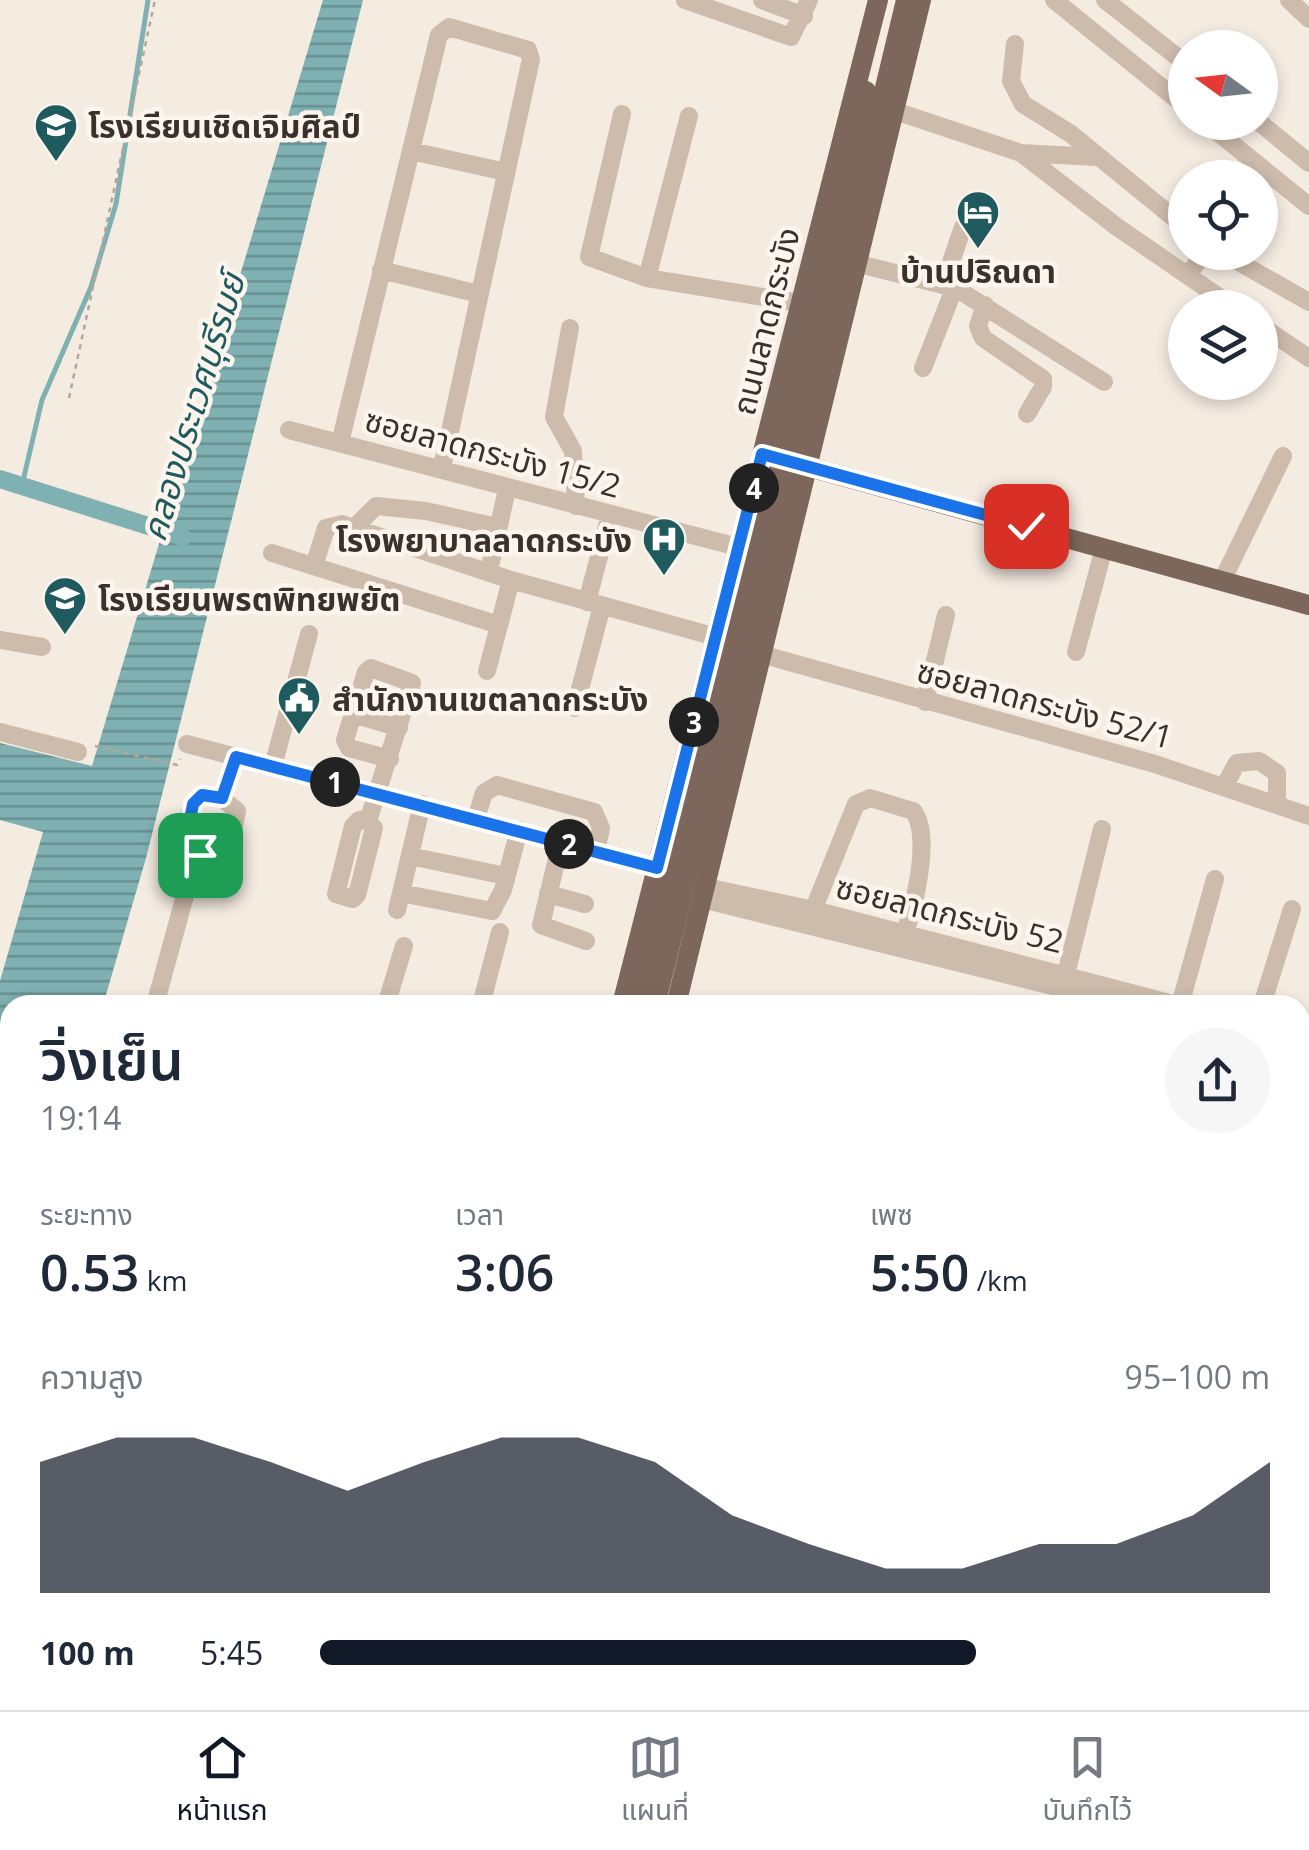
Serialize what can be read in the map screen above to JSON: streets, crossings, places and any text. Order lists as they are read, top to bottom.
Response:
{
  "streets": {
    "main road": ["ถนนลาดกระบัง"],
    "street": ["ซอยลาดกระบัง 15/2", "ซอยลาดกระบัง 52/1", "ซอยลาดกระบัง 52"]
  },
  "crossings": [
    ["ถนนลาดกระบัง", "ซอยลาดกระบัง 15/2"]
  ],
  "water": ["คลองประเวศบุรีรมย์"],
  "places": {
    "school or university": ["โรงเรียนเชิดเจิมศิลป์", "โรงเรียนพรตพิทยพยัต"],
    "hotel": ["บ้านปริณดา"],
    "hospital": ["โรงพยาบาลลาดกระบัง"],
    "public building": ["สำนักงานเขตลาดกระบัง"]
  },
  "north": "left",
  "page": {
    "pins": [
      "4",
      "3",
      "1",
      "2"
    ],
    "heading": ["วิ่งเย็น", "19:14"],
    "stats": [
      ["ระยะทาง", "0.53 km"],
      ["เวลา", "3:06"],
      ["เพซ", "5:50 /km"]
    ],
    "chart": ["ความสูง", "95–100 m"],
    "list": [
      {
        "name": "100 m",
        "note": "5:45"
      }
    ],
    "tabs": ["หน้าแรก", "แผนที่", "บันทึกไว้"]
  }
}
